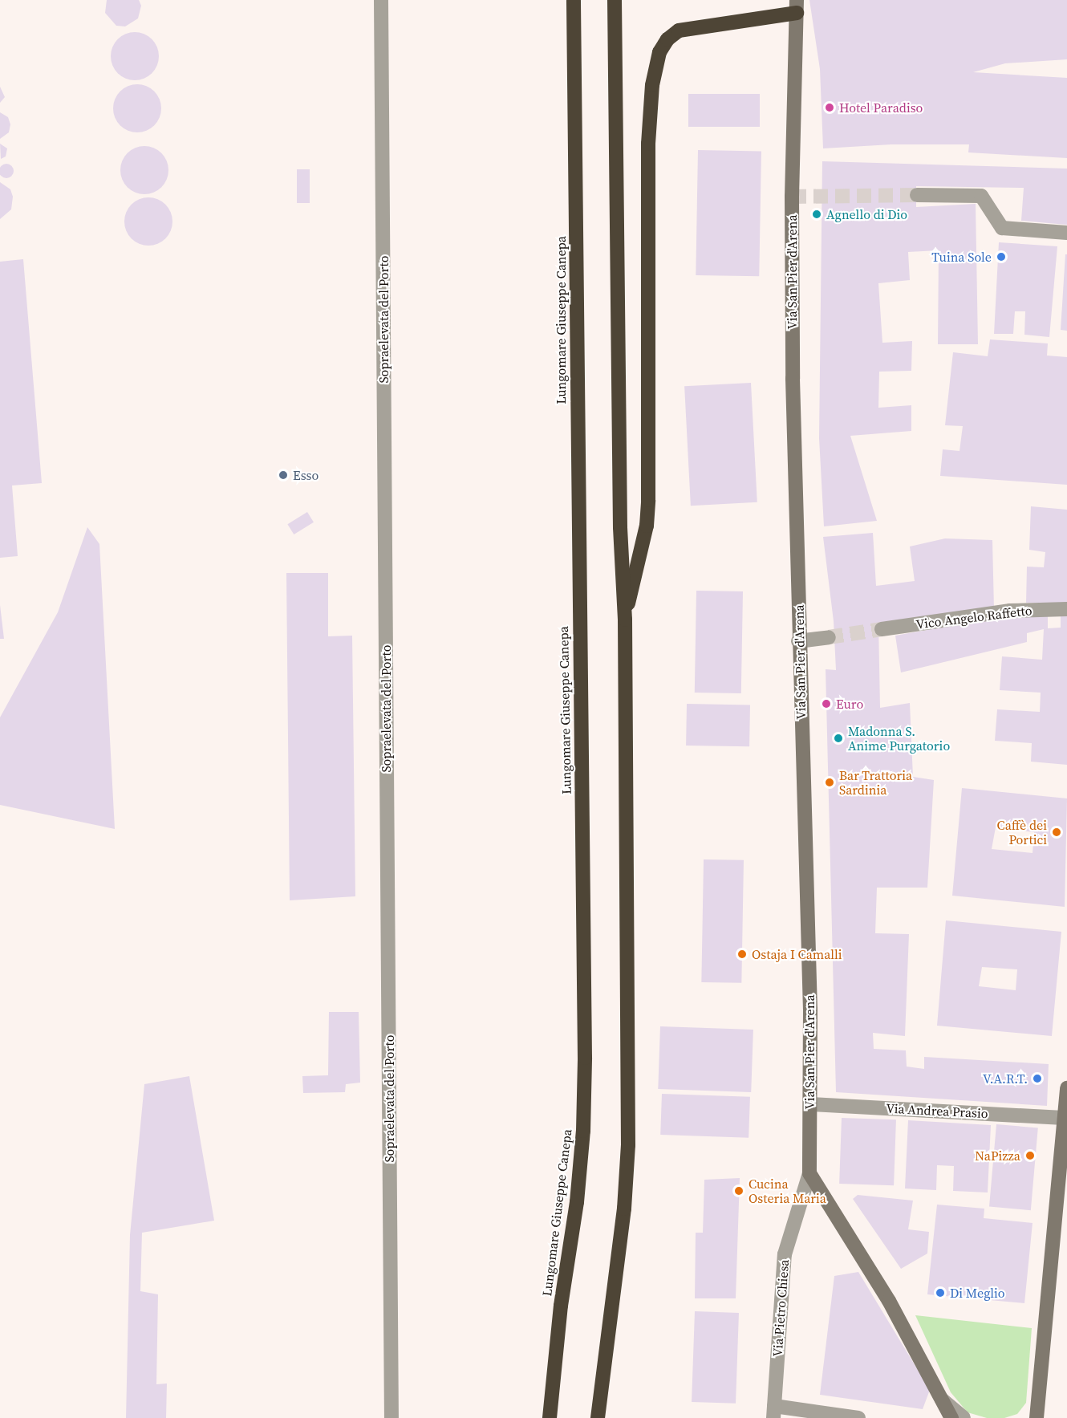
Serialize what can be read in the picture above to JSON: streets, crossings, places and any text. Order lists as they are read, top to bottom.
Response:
{
  "streets": {
    "highway": ["Lungomare Giuseppe Canepa"],
    "street": [
      "Via San Pier d'Arena",
      "Sopraelevata del Porto",
      "Vico Angelo Raffetto",
      "Via Andrea Prasio",
      "Via Pietro Chiesa"
    ]
  },
  "crossings": [
    ["Via San Pier d'Arena", "Via Andrea Prasio"],
    ["Via San Pier d'Arena", "Via Pietro Chiesa"]
  ],
  "places": [
    "Hotel Paradiso",
    "Agnello di Dio",
    "Tuina Sole",
    "Esso",
    "Euro",
    "Madonna S. Anime Purgatorio",
    "Bar Trattoria Sardinia",
    "Caffè dei Portici",
    "Ostaja I Camalli",
    "V.A.R.T.",
    "NaPizza",
    "Cucina Osteria Maria",
    "Di Meglio"
  ]
}
